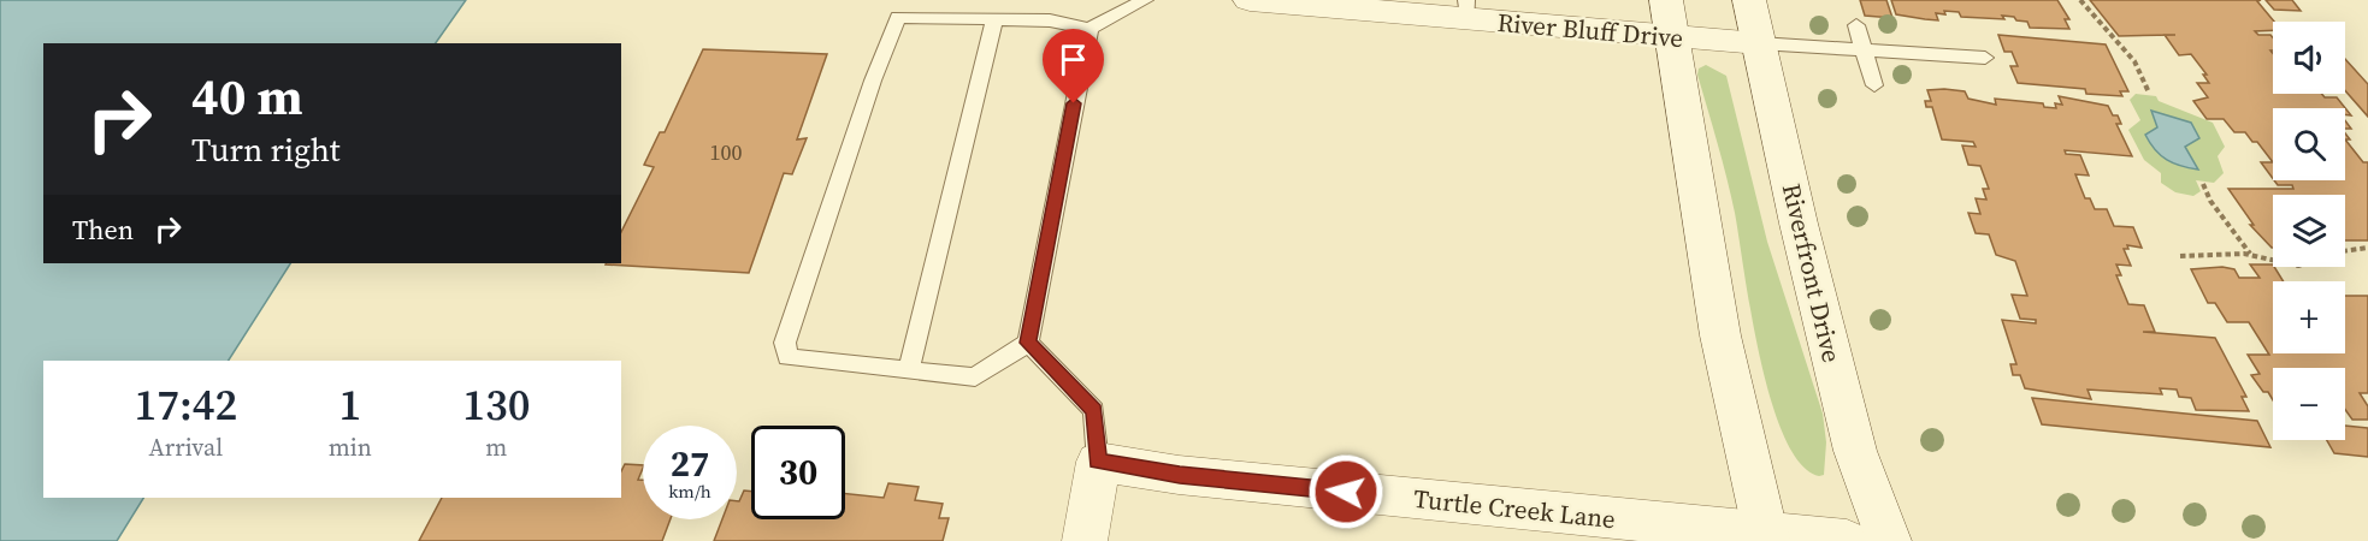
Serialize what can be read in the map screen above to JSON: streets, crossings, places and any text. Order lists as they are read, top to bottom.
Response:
{
  "streets": {
    "street": ["River Bluff Drive", "Riverfront Drive", "Turtle Creek Lane"]
  },
  "crossings": [
    ["River Bluff Drive", "Riverfront Drive"]
  ],
  "house_numbers": ["100"],
  "page": {
    "map_buttons": ["+", "−"],
    "turn": ["40 m", "Turn right"],
    "then": "Then",
    "eta": [
      "17:42",
      "Arrival",
      "1",
      "min",
      "130",
      "m"
    ],
    "speed": "27 km/h",
    "limit": "30"
  }
}
